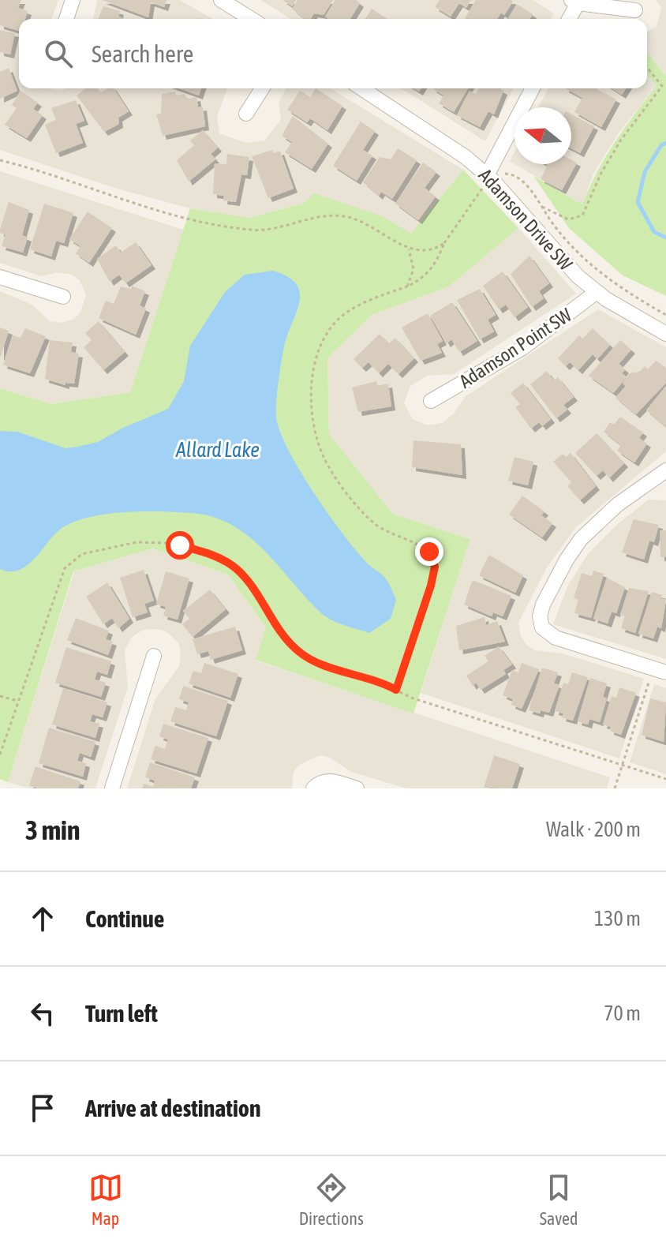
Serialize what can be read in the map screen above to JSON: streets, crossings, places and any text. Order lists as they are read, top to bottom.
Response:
{
  "streets": {
    "street": ["Adamson Drive SW", "Adamson Point SW"]
  },
  "crossings": [
    ["Adamson Drive SW", "Adamson Point SW"]
  ],
  "water": ["Allard Lake"],
  "north": "left",
  "page": {
    "search": "Search here",
    "heading": ["3 min", "Walk · 200 m"],
    "list": [
      ["Continue", "130 m"],
      ["Turn left", "70 m"],
      "Arrive at destination"
    ],
    "nav": ["Map", "Directions", "Saved"]
  }
}
